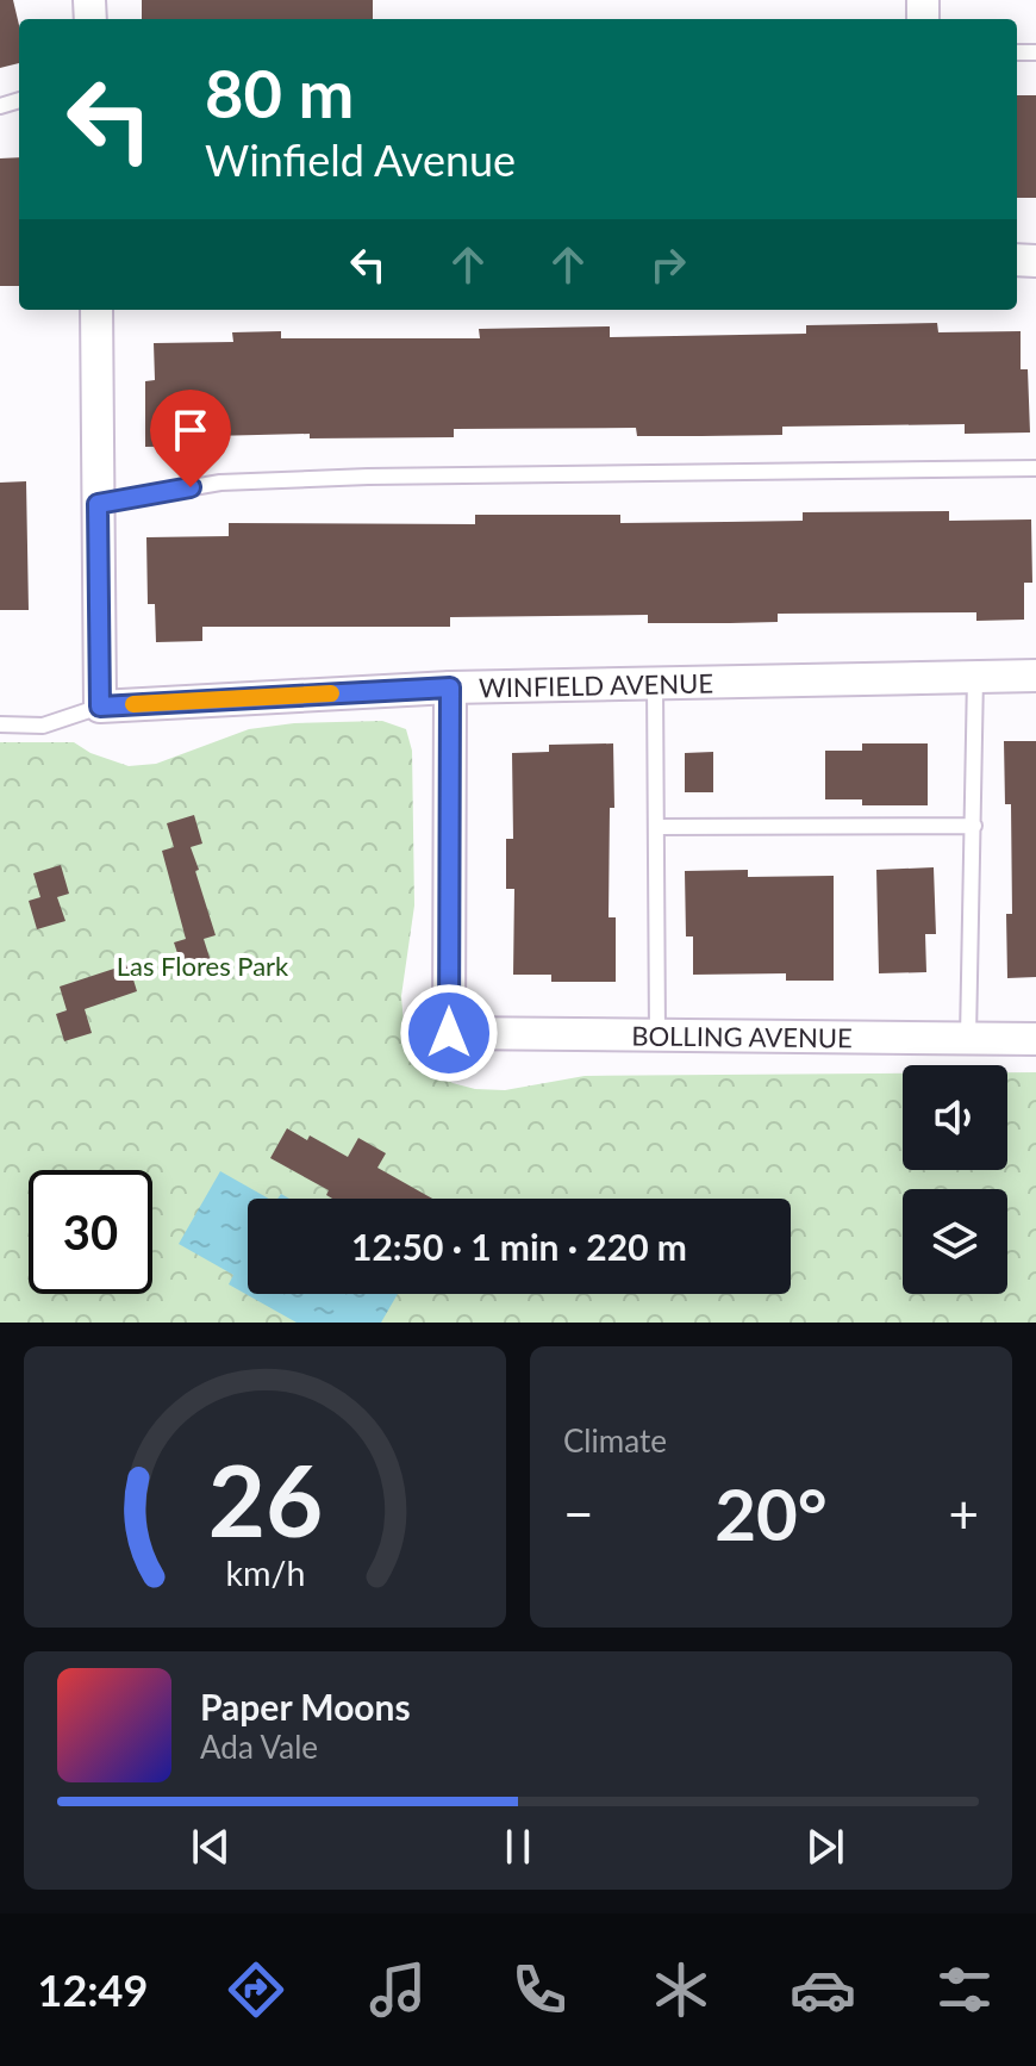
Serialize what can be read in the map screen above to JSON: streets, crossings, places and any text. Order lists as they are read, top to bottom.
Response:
{
  "streets": {
    "street": ["WINFIELD AVENUE", "BOLLING AVENUE"]
  },
  "crossings": [
    ["WINFIELD AVENUE", "BOLLING AVENUE"]
  ],
  "parks": ["Las Flores Park"],
  "page": {
    "turn": ["80 m", "Winfield Avenue"],
    "limit": "30",
    "trip": "12:50 · 1 min · 220 m",
    "tile": "Climate",
    "heat": ["−", "20°", "+"],
    "song": ["Paper Moons", "Ada Vale"],
    "tabs": "12:49",
    "gauge": ["26", "km/h"]
  }
}
